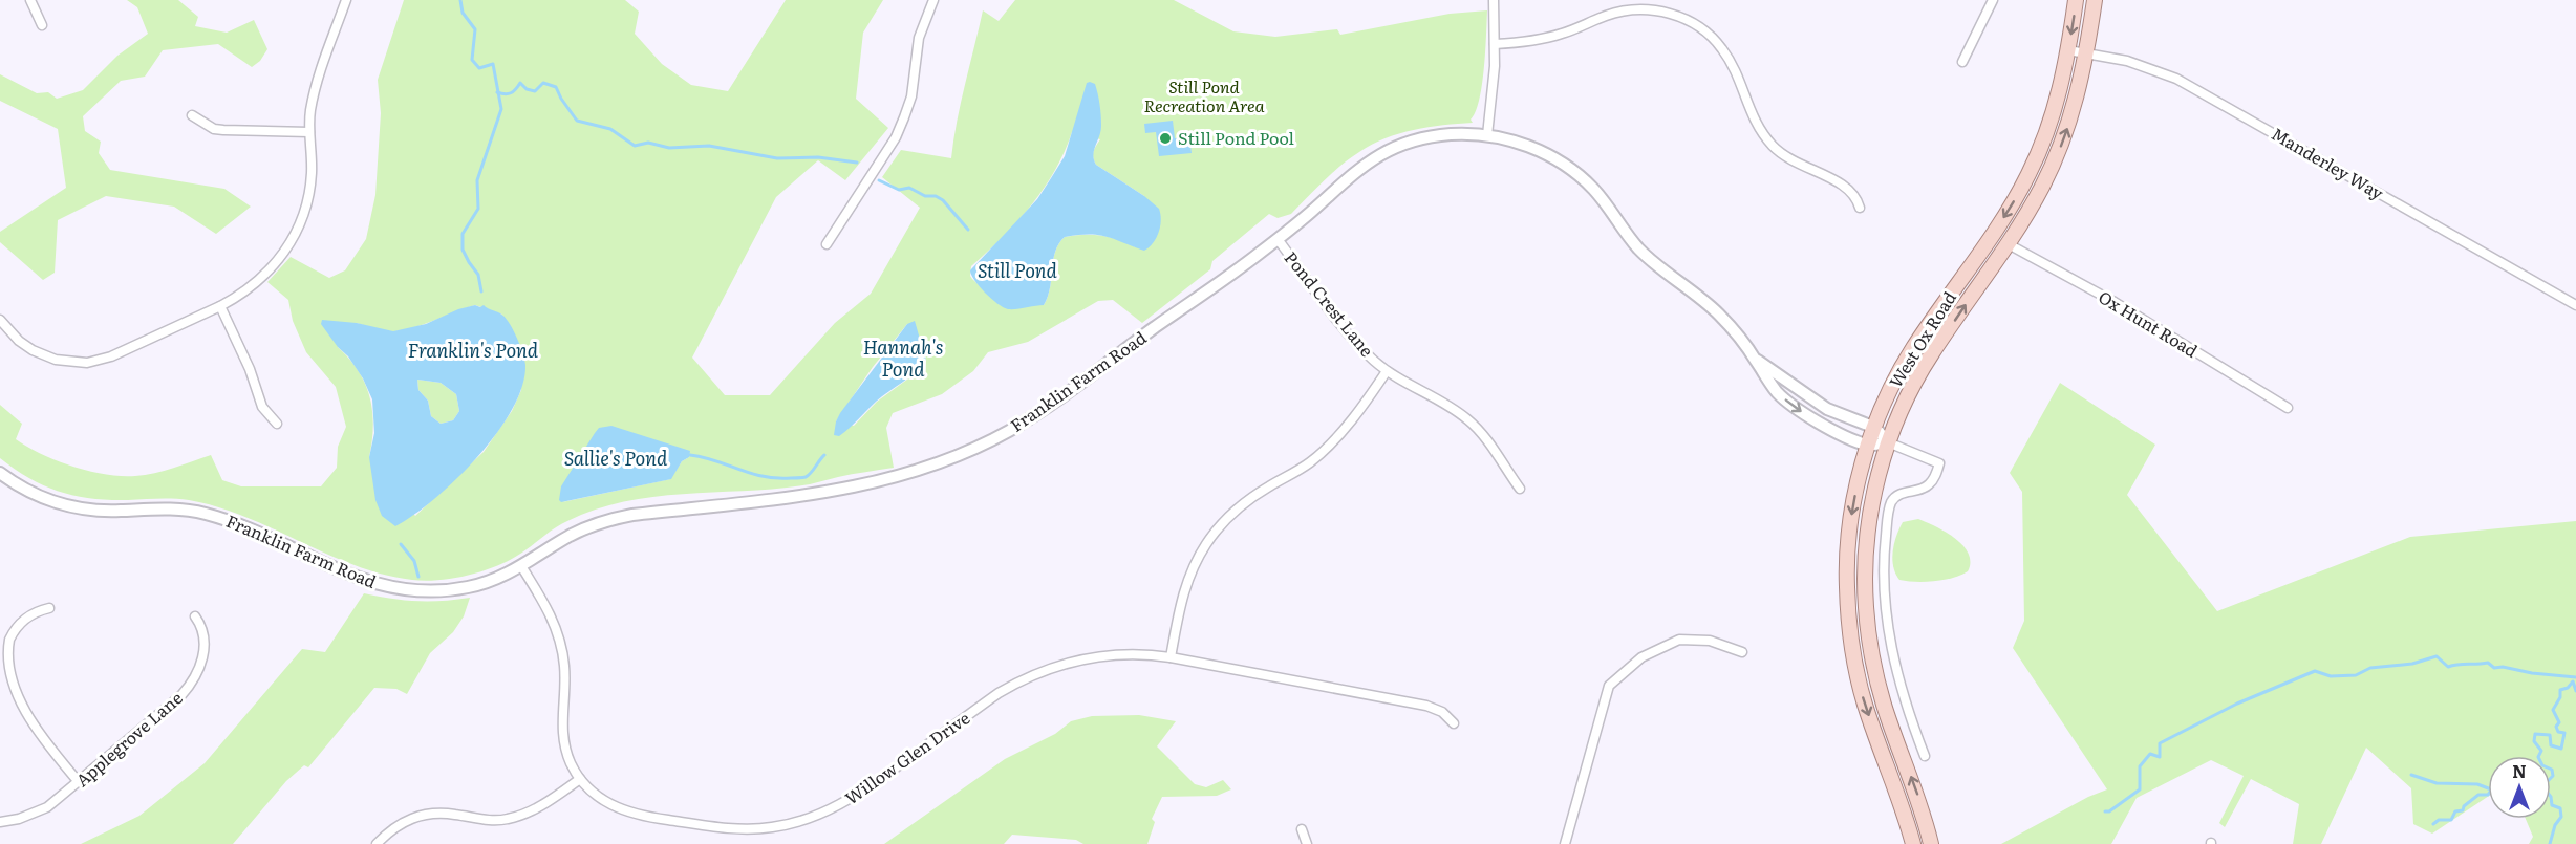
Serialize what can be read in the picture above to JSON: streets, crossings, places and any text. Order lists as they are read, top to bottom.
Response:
{
  "streets": {
    "main road": ["West Ox Road"],
    "street": [
      "Manderley Way",
      "Pond Crest Lane",
      "Ox Hunt Road",
      "Franklin Farm Road",
      "Applegrove Lane",
      "Willow Glen Drive"
    ]
  },
  "crossings": [
    ["Manderley Way", "West Ox Road"],
    ["Pond Crest Lane", "Franklin Farm Road"],
    ["Ox Hunt Road", "West Ox Road"],
    ["West Ox Road", "Franklin Farm Road"],
    ["Franklin Farm Road", "Willow Glen Drive"]
  ],
  "water": [
    "Still Pond",
    "Hannah's Pond",
    "Franklin's Pond",
    "Sallie's Pond"
  ],
  "parks": ["Still Pond Recreation Area"],
  "places": ["Still Pond Pool"],
  "north": "top"
}
